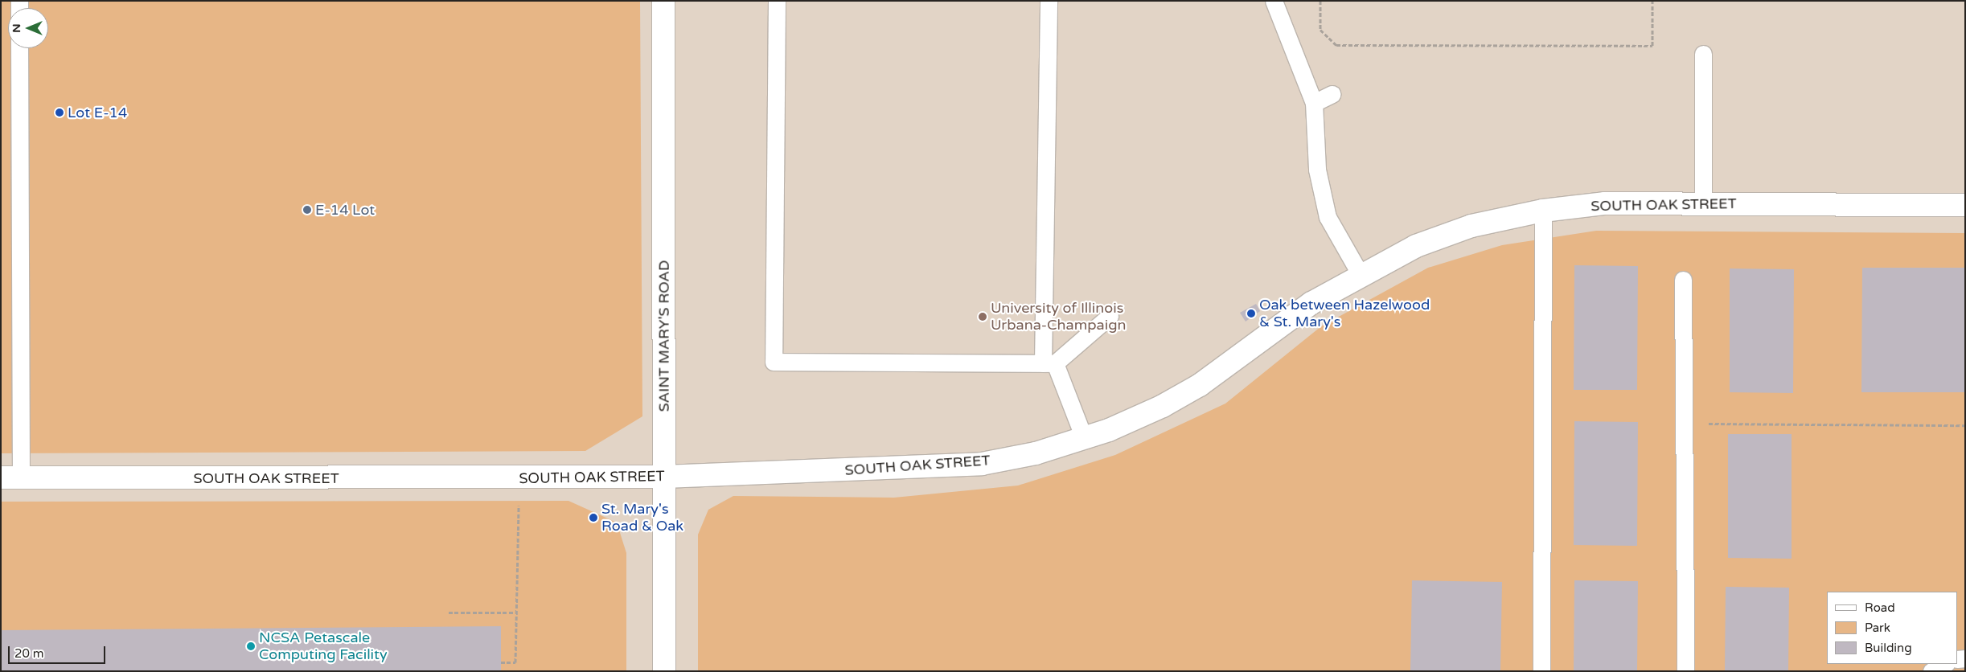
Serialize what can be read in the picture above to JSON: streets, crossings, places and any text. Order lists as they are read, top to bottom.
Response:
{
  "streets": {
    "street": ["SOUTH OAK STREET", "SAINT MARY'S ROAD"]
  },
  "crossings": [
    ["SOUTH OAK STREET", "SAINT MARY'S ROAD"]
  ],
  "places": [
    "Lot E-14",
    "E-14 Lot",
    "Oak between Hazelwood & St. Mary's",
    "University of Illinois Urbana-Champaign",
    "St. Mary's Road & Oak",
    "NCSA Petascale Computing Facility"
  ],
  "legend": ["Road", "Park", "Building"],
  "scale_bar": "20 m",
  "north": "left"
}
